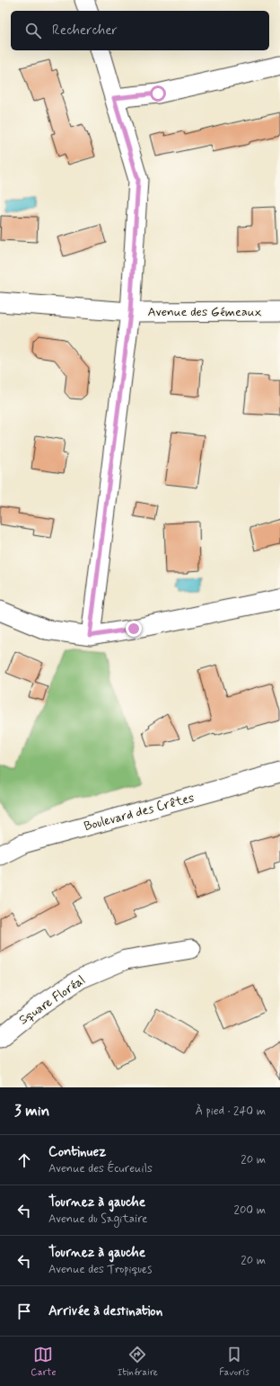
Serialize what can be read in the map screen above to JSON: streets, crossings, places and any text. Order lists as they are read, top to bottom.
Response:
{
  "streets": {
    "street": ["Avenue des Gémeaux", "Boulevard des Crêtes", "Square Floréal"]
  },
  "page": {
    "search": "Rechercher",
    "heading": ["3 min", "À pied · 240 m"],
    "list": [
      ["Continuez", "Avenue des Écureuils", "20 m"],
      ["Tournez à gauche", "Avenue du Sagitaire", "200 m"],
      ["Tournez à gauche", "Avenue des Tropiques", "20 m"],
      "Arrivée à destination"
    ],
    "nav": ["Carte", "Itinéraire", "Favoris"]
  }
}
